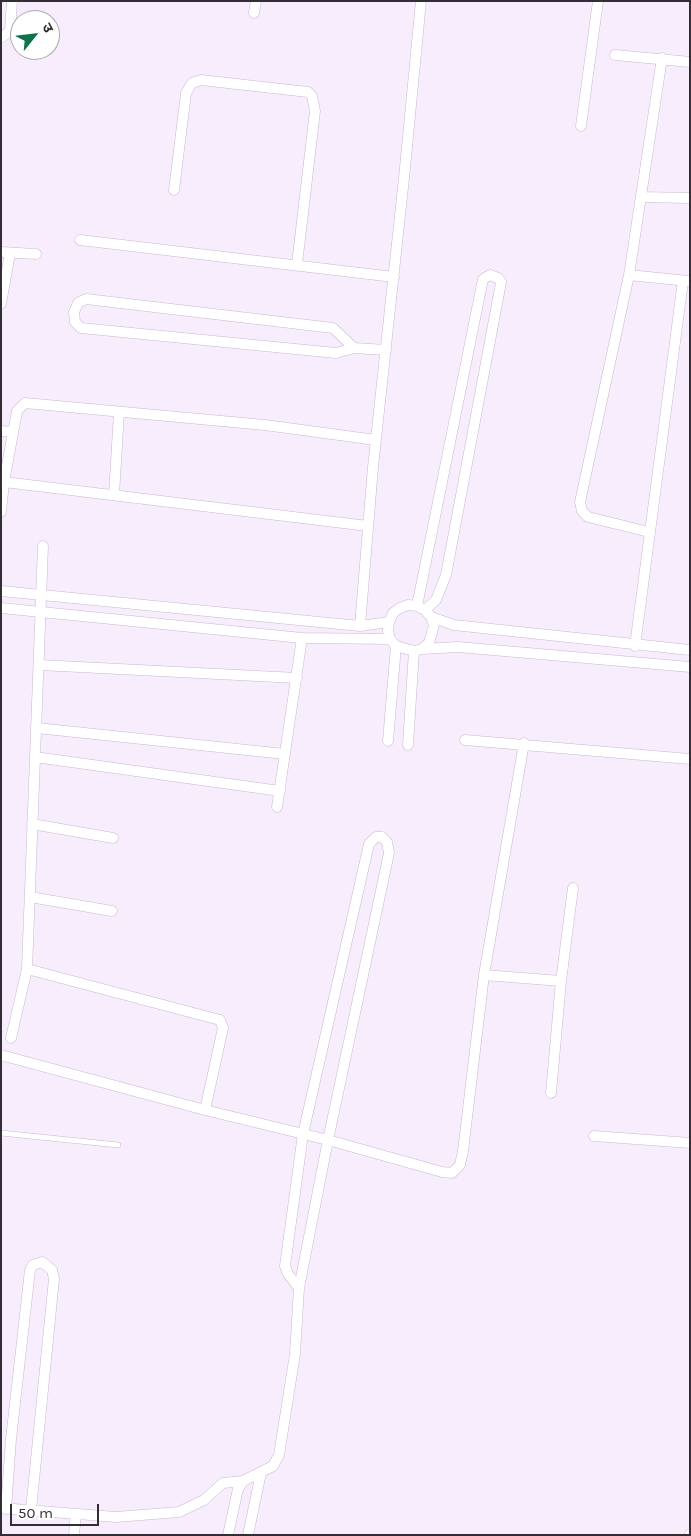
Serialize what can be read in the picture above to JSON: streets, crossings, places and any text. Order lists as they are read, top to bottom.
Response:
{
  "scale_bar": "50 m",
  "north": "top right"
}
